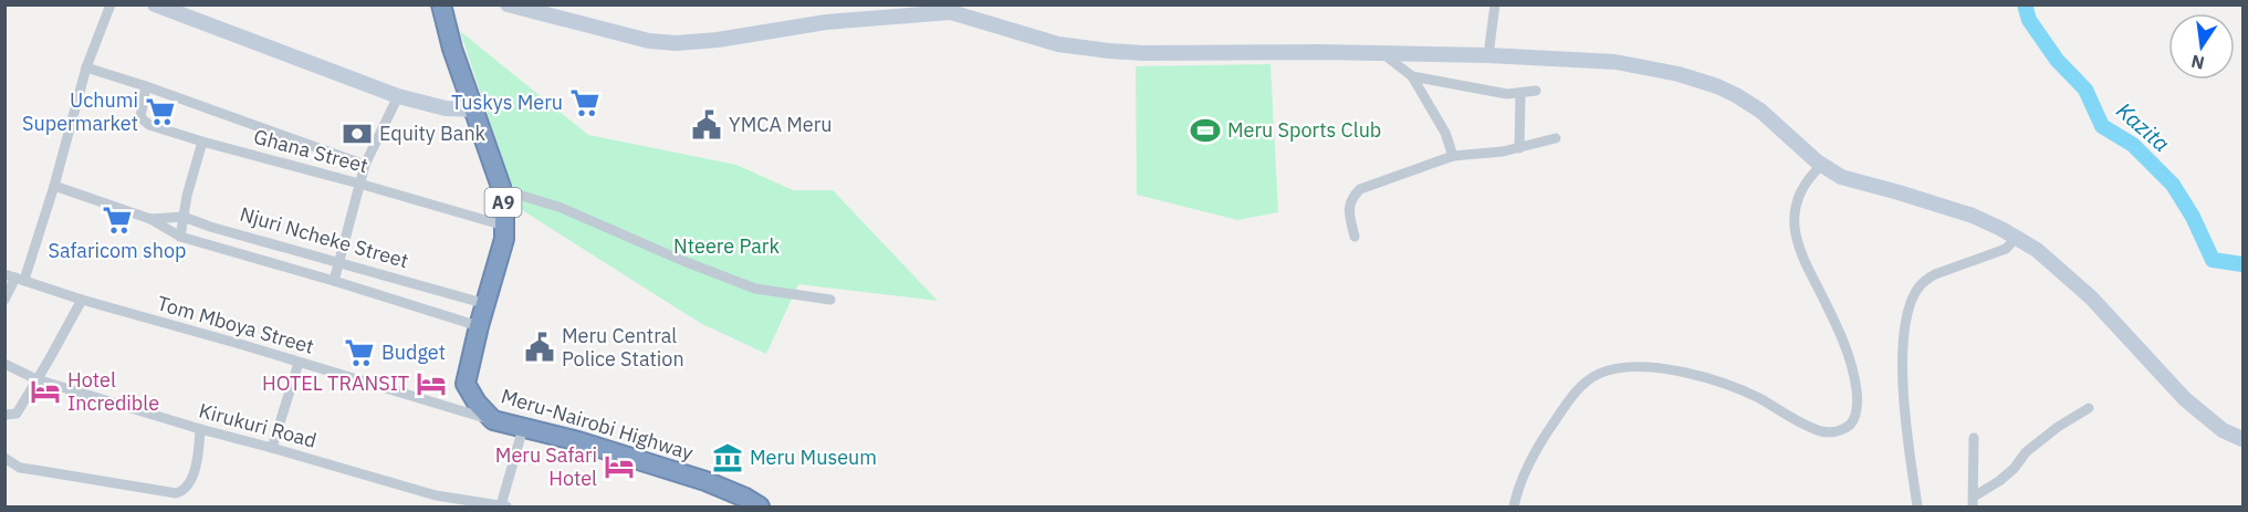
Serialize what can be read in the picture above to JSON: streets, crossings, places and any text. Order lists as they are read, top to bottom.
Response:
{
  "streets": {
    "highway": ["A9", "Meru-Nairobi Highway"],
    "street": [
      "Ghana Street",
      "Njuri Ncheke Street",
      "Tom Mboya Street",
      "Kirukuri Road"
    ]
  },
  "crossings": [
    ["Ghana Street", "A9"],
    ["A9", "Njuri Ncheke Street"],
    ["A9", "Meru-Nairobi Highway"],
    ["Tom Mboya Street", "Meru-Nairobi Highway"]
  ],
  "water": ["Kazita"],
  "parks": ["Nteere Park"],
  "places": {
    "supermarket": [
      "Tuskys Meru",
      "Uchumi Supermarket",
      "Safaricom shop",
      "Budget"
    ],
    "public building": ["YMCA Meru", "Meru Central Police Station"],
    "sports": ["Meru Sports Club"],
    "bank": ["Equity Bank"],
    "hotel": ["HOTEL TRANSIT", "Hotel Incredible", "Meru Safari Hotel"],
    "museum": ["Meru Museum"]
  },
  "north": "bottom"
}
